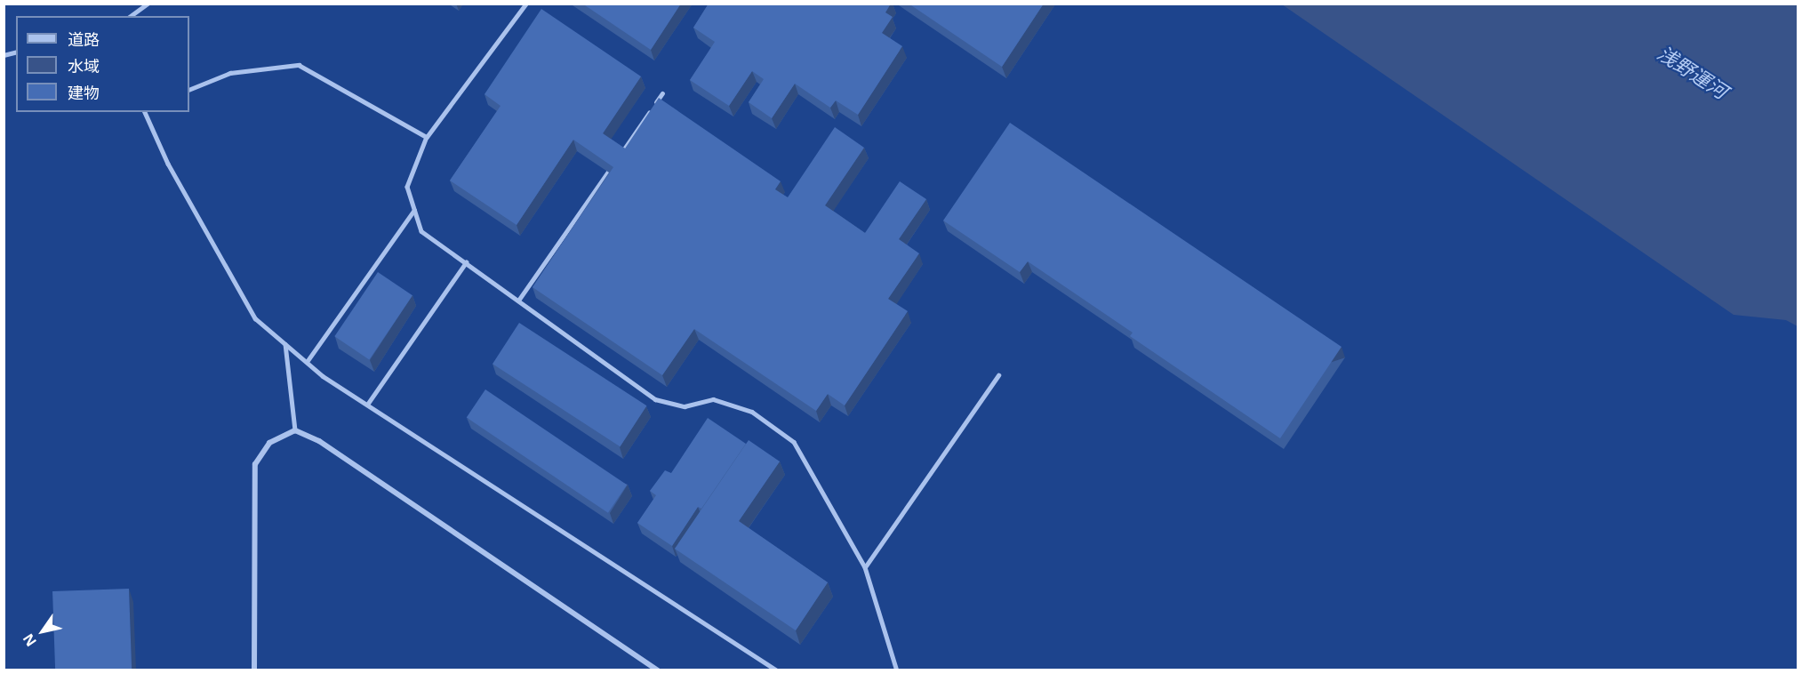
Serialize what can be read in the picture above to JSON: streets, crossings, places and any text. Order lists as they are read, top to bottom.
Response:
{
  "water": ["浅野運河"],
  "legend": ["道路", "水域", "建物"],
  "north": "bottom left"
}
